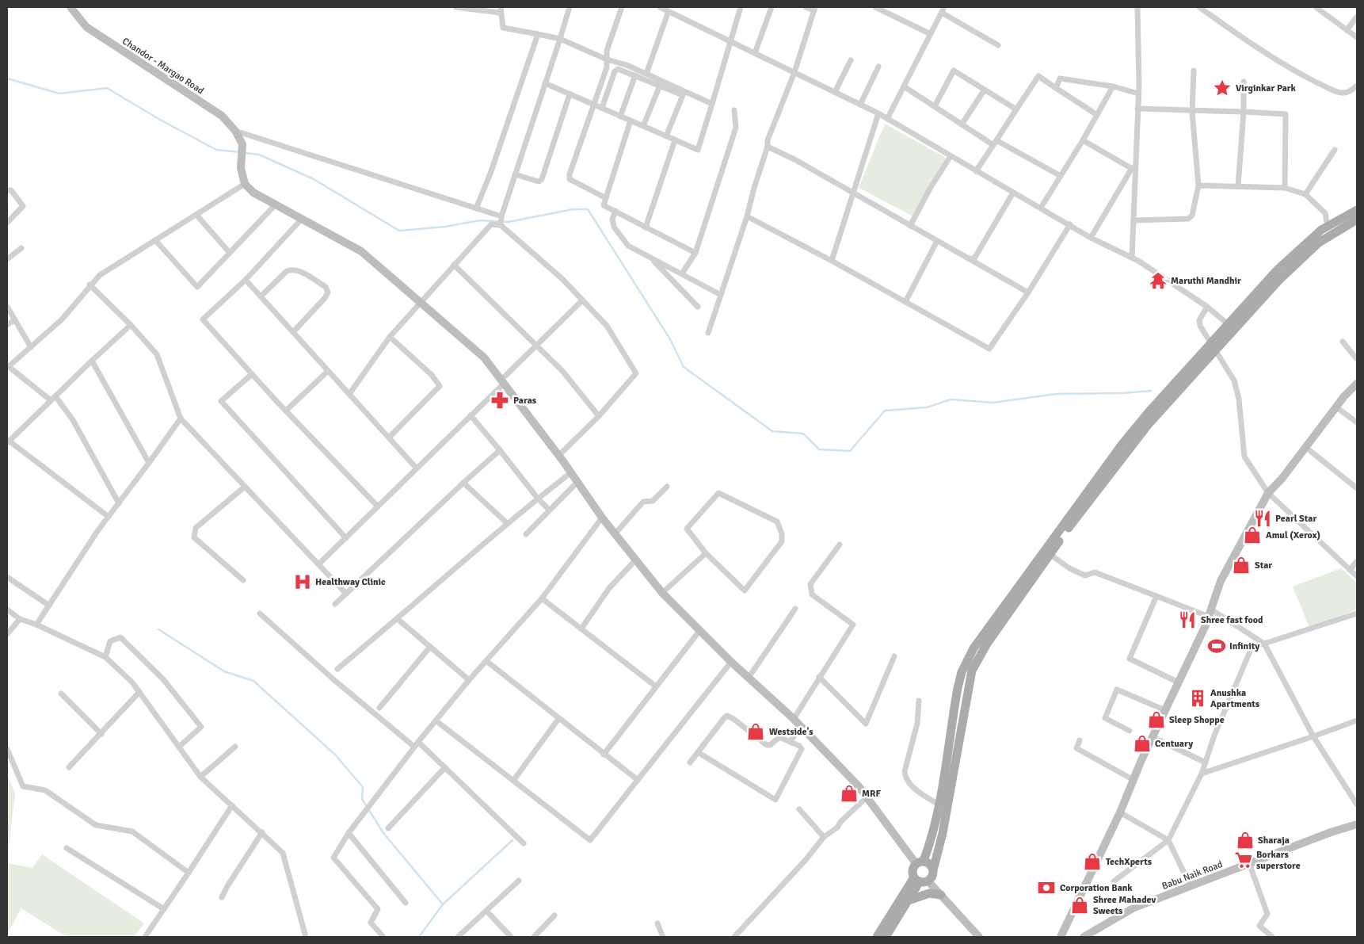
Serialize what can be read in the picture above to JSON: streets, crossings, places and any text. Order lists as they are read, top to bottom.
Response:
{
  "streets": {
    "main road": ["Chandor - Margao Road", "Babu Naik Road"]
  },
  "places": {
    "place": ["Virginkar Park"],
    "temple": ["Maruthi Mandhir"],
    "pharmacy": ["Paras"],
    "restaurant": ["Pearl Star", "Shree fast food"],
    "shop": [
      "Amul (Xerox)",
      "Star",
      "Sleep Shoppe",
      "Westside's",
      "Centuary",
      "MRF",
      "Sharaja",
      "TechXperts",
      "Shree Mahadev Sweets"
    ],
    "hospital": ["Healthway Clinic"],
    "sports": ["Infinity"],
    "building": ["Anushka Apartments"],
    "supermarket": ["Borkars superstore"],
    "bank": ["Corporation Bank"]
  }
}
